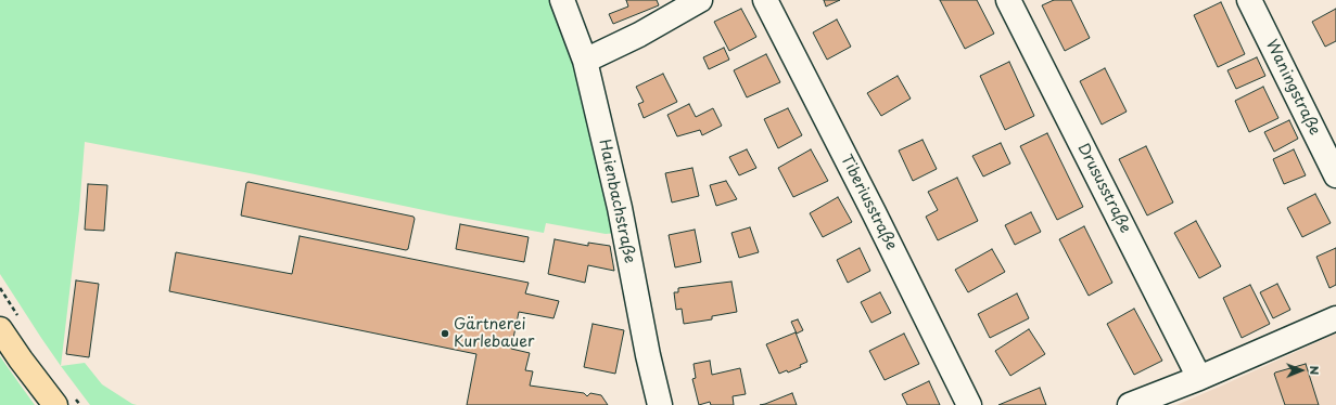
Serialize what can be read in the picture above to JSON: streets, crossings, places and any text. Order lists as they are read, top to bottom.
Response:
{
  "streets": {
    "street": [
      "Waningstraße",
      "Drususstraße",
      "Haienbachstraße",
      "Tiberiusstraße"
    ]
  },
  "places": ["Gärtnerei Kurlebauer"],
  "north": "right"
}
